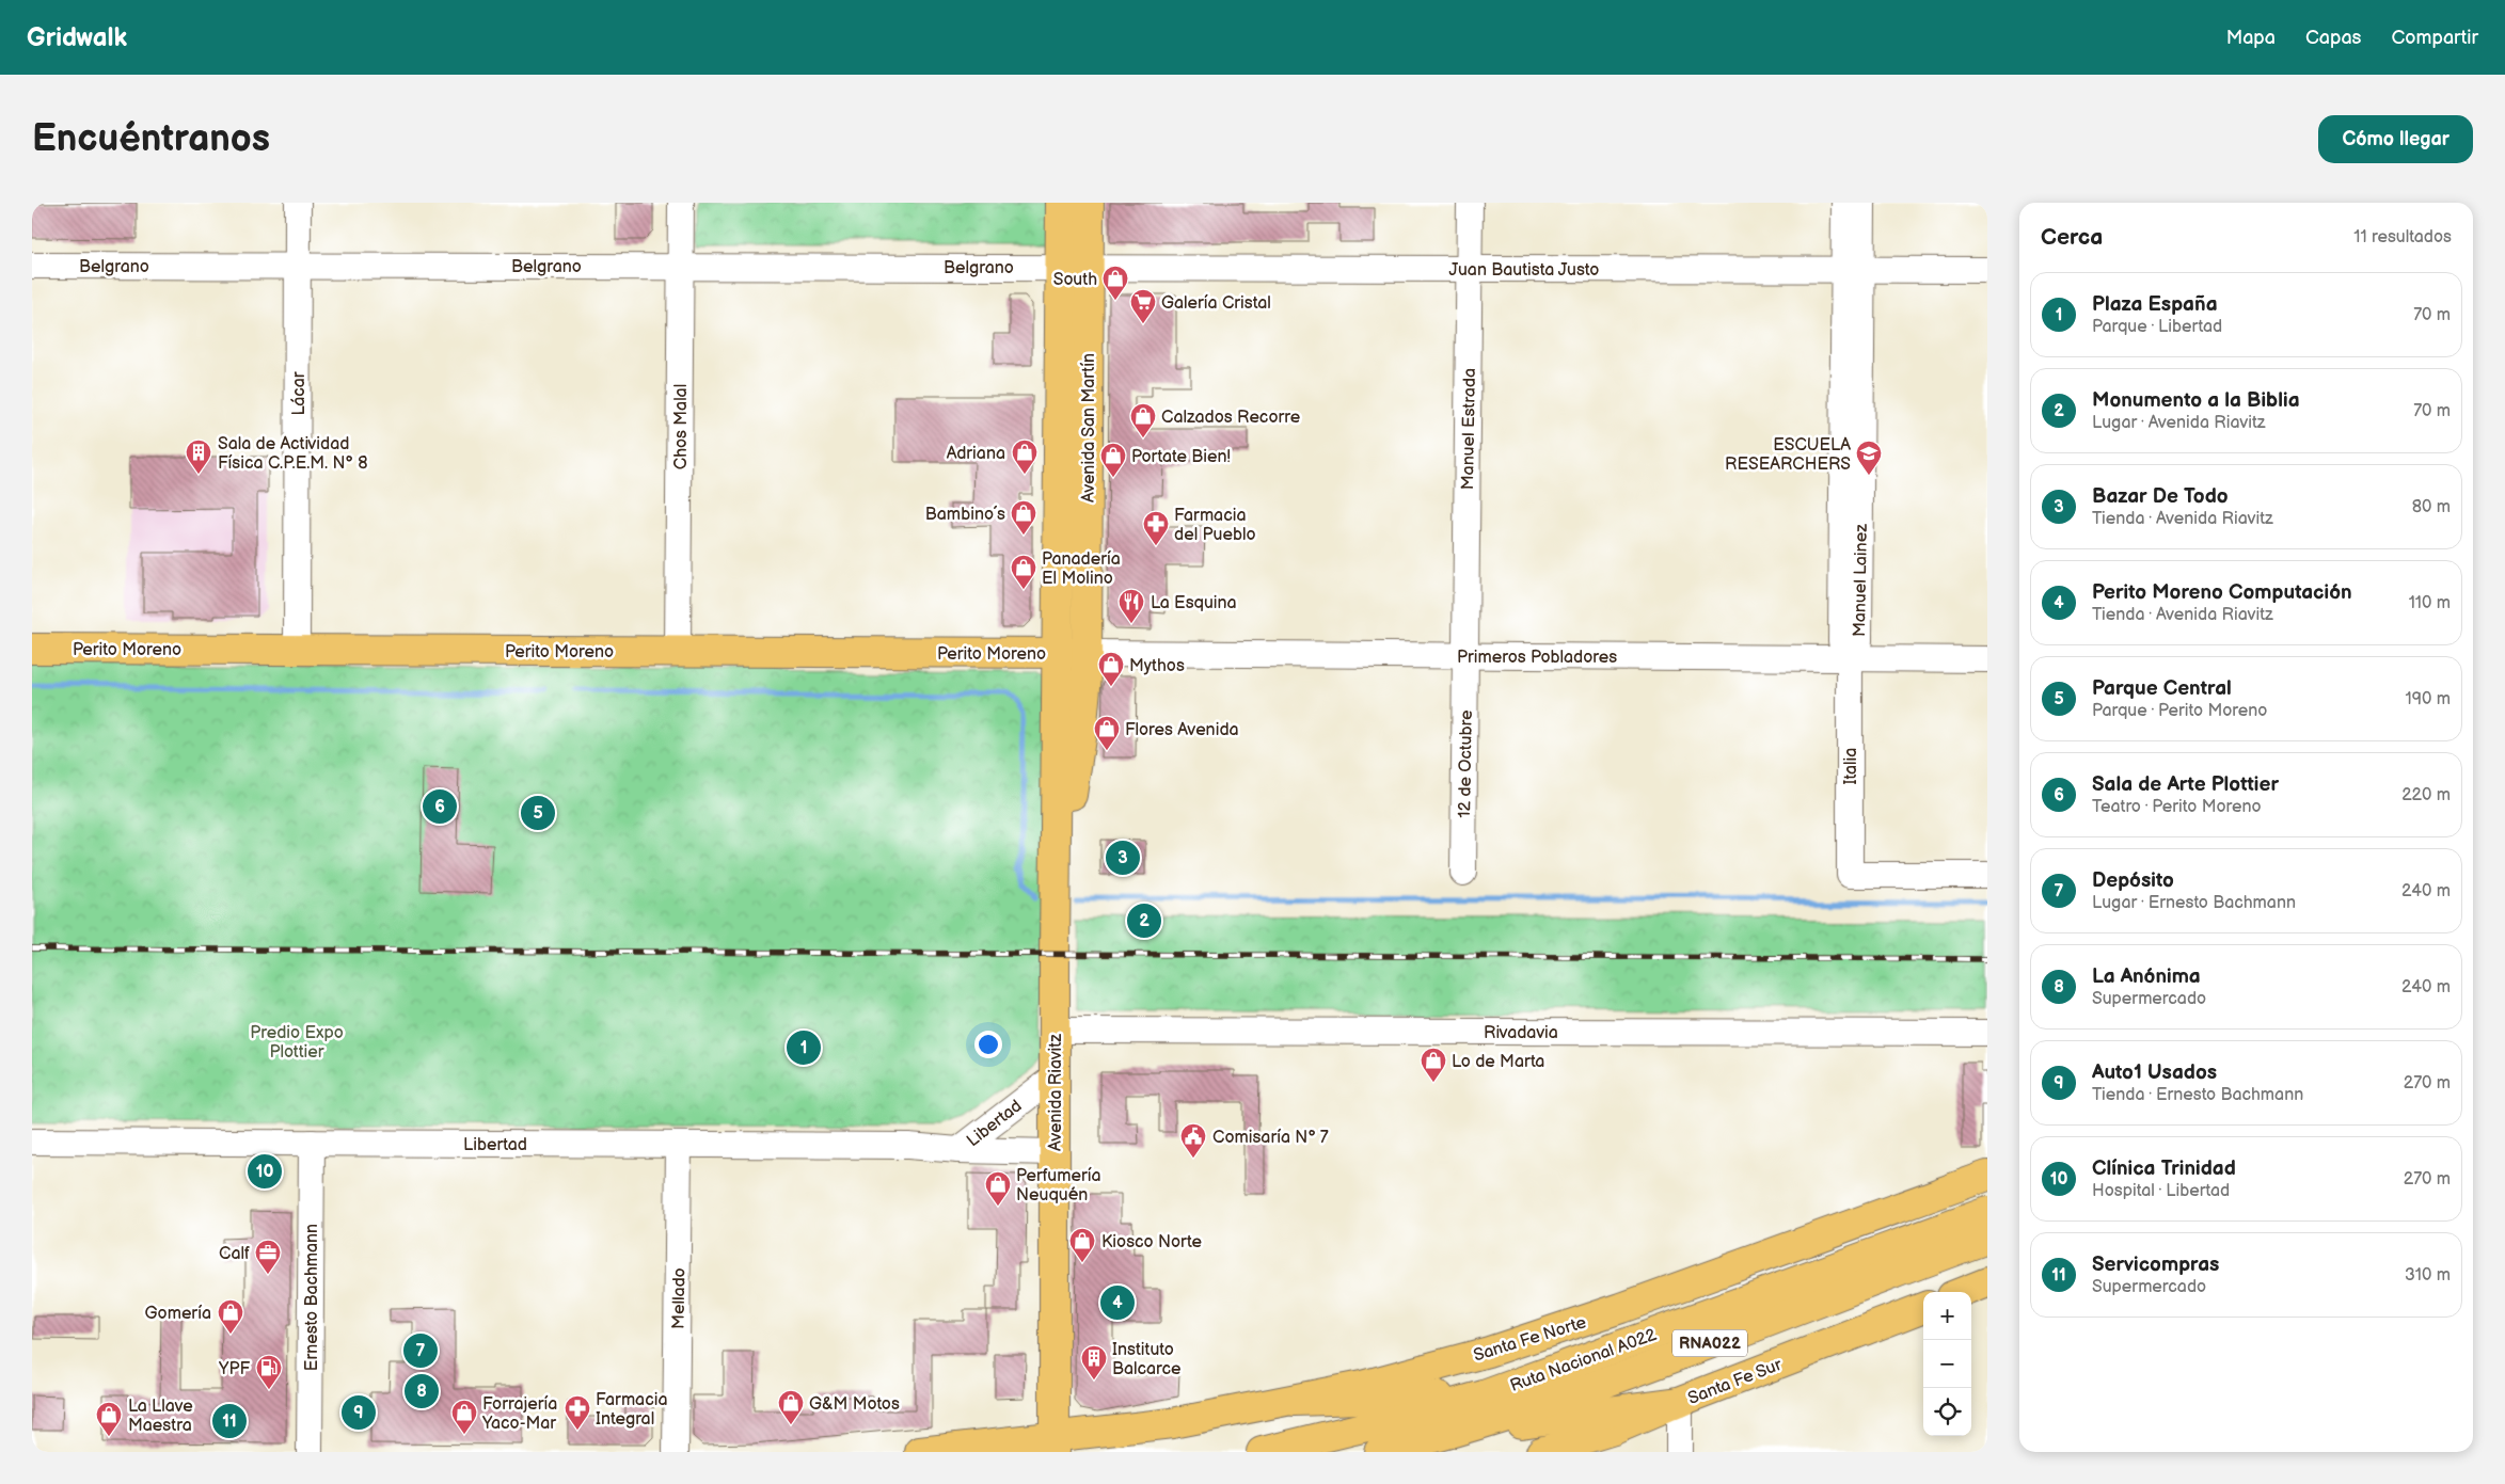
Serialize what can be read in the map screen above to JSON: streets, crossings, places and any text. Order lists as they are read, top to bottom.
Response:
{
  "streets": {
    "main road": [
      "Avenida San Martín",
      "Perito Moreno",
      "Avenida Riavitz",
      "Santa Fe Norte",
      "RNA022",
      "Ruta Nacional A022",
      "Santa Fe Sur"
    ],
    "street": [
      "Belgrano",
      "Juan Bautista Justo",
      "Lácar",
      "Chos Malal",
      "Manuel Estrada",
      "Manuel Lainez",
      "Primeros Pobladores",
      "12 de Octubre",
      "Italia",
      "Rivadavia",
      "Libertad",
      "Ernesto Bachmann",
      "Mellado"
    ]
  },
  "crossings": [
    ["Belgrano", "Juan Bautista Justo"],
    ["Belgrano", "Lácar"],
    ["Belgrano", "Chos Malal"],
    ["Belgrano", "Avenida San Martín"],
    ["Juan Bautista Justo", "Avenida San Martín"],
    ["Juan Bautista Justo", "Manuel Estrada"],
    ["Juan Bautista Justo", "Manuel Lainez"],
    ["Lácar", "Perito Moreno"],
    ["Chos Malal", "Perito Moreno"],
    ["Avenida San Martín", "Perito Moreno"],
    ["Avenida San Martín", "Primeros Pobladores"],
    ["Avenida San Martín", "Avenida Riavitz"],
    ["Manuel Estrada", "Primeros Pobladores"],
    ["Manuel Estrada", "12 de Octubre"],
    ["Manuel Lainez", "Primeros Pobladores"],
    ["Manuel Lainez", "Italia"],
    ["Perito Moreno", "Primeros Pobladores"],
    ["Perito Moreno", "Avenida Riavitz"],
    ["Primeros Pobladores", "12 de Octubre"],
    ["Primeros Pobladores", "Italia"],
    ["Primeros Pobladores", "Avenida Riavitz"],
    ["Rivadavia", "Avenida Riavitz"],
    ["Avenida Riavitz", "Libertad"],
    ["Avenida Riavitz", "Santa Fe Norte"],
    ["Libertad", "Ernesto Bachmann"],
    ["Libertad", "Mellado"]
  ],
  "parks": ["Predio Expo Plottier"],
  "places": {
    "shop": [
      "South",
      "Calzados Recorre",
      "Adriana",
      "Portate Bien!",
      "Bambino´s",
      "Panadería El Molino",
      "Mythos",
      "Flores Avenida",
      "Lo de Marta",
      "Perfumería Neuquén",
      "Kiosco Norte",
      "Gomería",
      "G&M Motos",
      "Forrajería Yaco-Mar",
      "La Llave Maestra"
    ],
    "supermarket": ["Galería Cristal"],
    "building": ["Sala de Actividad Física C.P.E.M. N° 8", "Instituto Balcarce"],
    "school or university": ["ESCUELA RESEARCHERS"],
    "pharmacy": ["Farmacia del Pueblo", "Farmacia Integral"],
    "restaurant": ["La Esquina"],
    "public building": ["Comisaría N° 7"],
    "office": ["Calf"],
    "fuel station": ["YPF"]
  },
  "page": {
    "header": "Gridwalk",
    "nav": ["Mapa", "Capas", "Compartir"],
    "buttons": "Cómo llegar",
    "title": "Encuéntranos",
    "heading": ["Cerca", "11 resultados"],
    "list": [
      {
        "mark": "1",
        "name": "Plaza España",
        "note": "Parque · Libertad",
        "value": "70 m"
      },
      {
        "mark": "2",
        "name": "Monumento a la Biblia",
        "note": "Lugar · Avenida Riavitz",
        "value": "70 m"
      },
      {
        "mark": "3",
        "name": "Bazar De Todo",
        "note": "Tienda · Avenida Riavitz",
        "value": "80 m"
      },
      {
        "mark": "4",
        "name": "Perito Moreno Computación",
        "note": "Tienda · Avenida Riavitz",
        "value": "110 m"
      },
      {
        "mark": "5",
        "name": "Parque Central",
        "note": "Parque · Perito Moreno",
        "value": "190 m"
      },
      {
        "mark": "6",
        "name": "Sala de Arte Plottier",
        "note": "Teatro · Perito Moreno",
        "value": "220 m"
      },
      {
        "mark": "7",
        "name": "Depósito",
        "note": "Lugar · Ernesto Bachmann",
        "value": "240 m"
      },
      {
        "mark": "8",
        "name": "La Anónima",
        "note": "Supermercado",
        "value": "240 m"
      },
      {
        "mark": "9",
        "name": "Auto1 Usados",
        "note": "Tienda · Ernesto Bachmann",
        "value": "270 m"
      },
      {
        "mark": "10",
        "name": "Clínica Trinidad",
        "note": "Hospital · Libertad",
        "value": "270 m"
      },
      {
        "mark": "11",
        "name": "Servicompras",
        "note": "Supermercado",
        "value": "310 m"
      }
    ],
    "pins": [
      "6",
      "5",
      "3",
      "2",
      "1",
      "10",
      "4",
      "7",
      "8",
      "9",
      "11"
    ],
    "map_buttons": ["+", "−"]
  }
}
